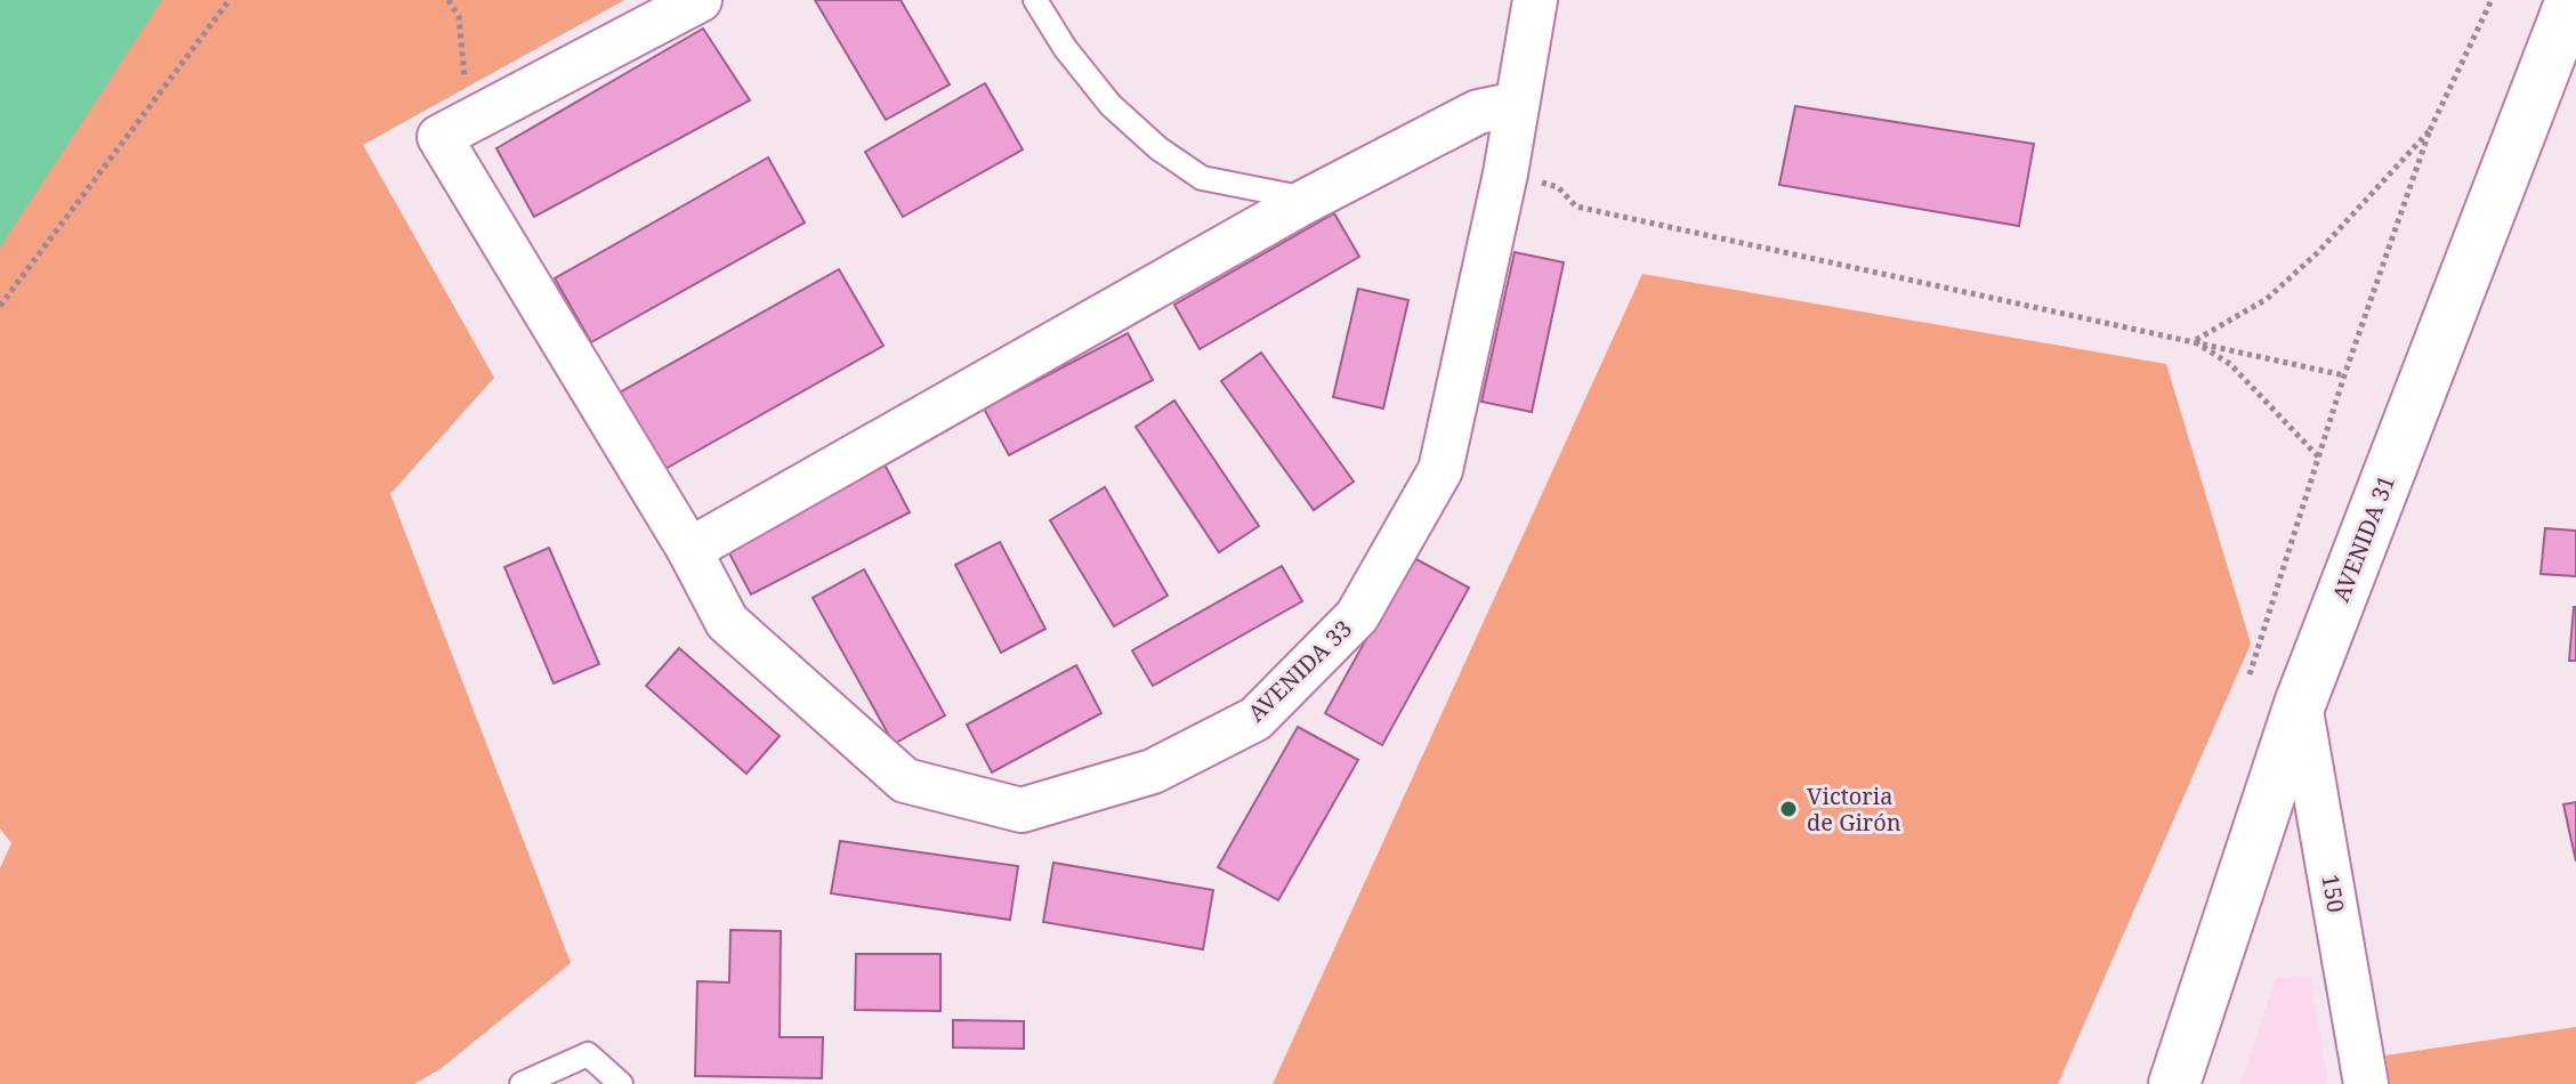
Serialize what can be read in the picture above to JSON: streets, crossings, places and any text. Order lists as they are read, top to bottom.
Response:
{
  "streets": {
    "main road": ["AVENIDA 31"],
    "street": ["AVENIDA 33", "150"]
  },
  "crossings": [
    ["AVENIDA 31", "150"]
  ],
  "places": ["Victoria de Girón"]
}
